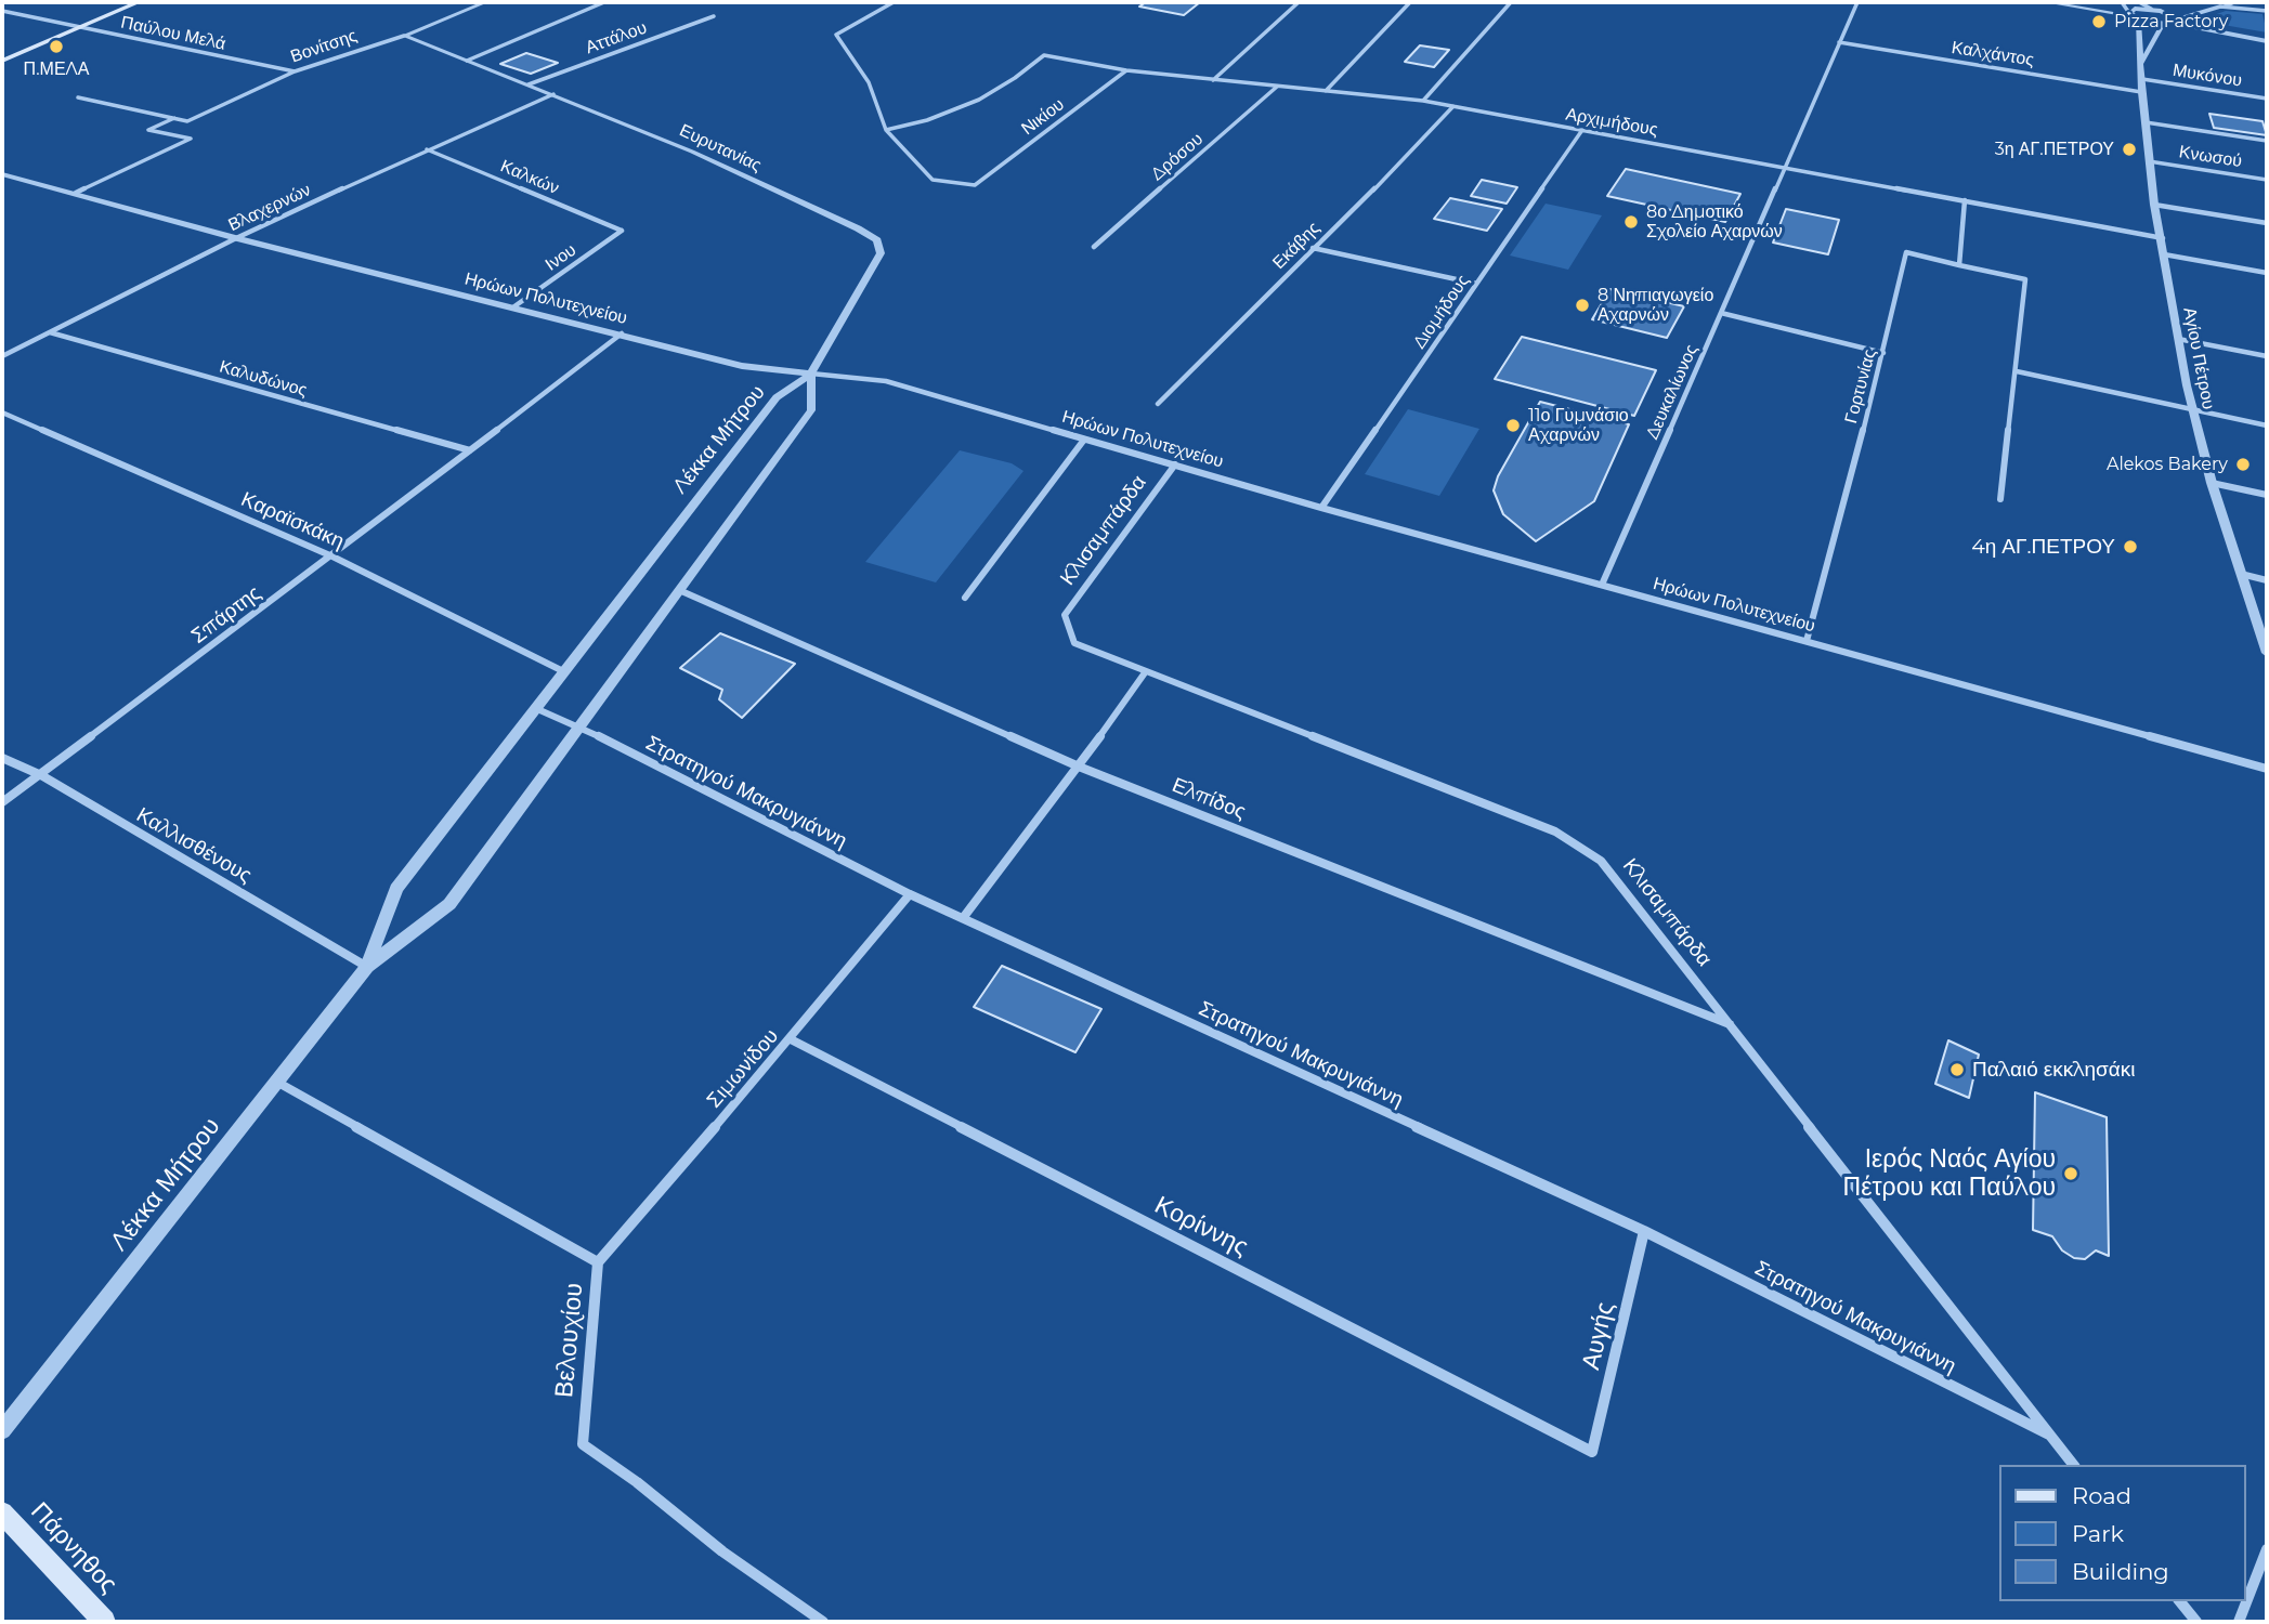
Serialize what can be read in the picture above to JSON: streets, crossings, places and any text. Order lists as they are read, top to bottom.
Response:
{
  "streets": {
    "main road": ["Πάρνηθος"],
    "street": [
      "Παύλου Μελά",
      "Αττάλου",
      "Βονίτσης",
      "Καλχάντος",
      "Μυκόνου",
      "Νικίου",
      "Αρχιμήδους",
      "Ευρυτανίας",
      "Δρόσου",
      "Κνωσού",
      "Καλκών",
      "Βλαχερνών",
      "Εκάβης",
      "Ινου",
      "Ηρώων Πολυτεχνείου",
      "Διομήδους",
      "Αγίου Πέτρου",
      "Καλυδώνος",
      "Γορτυνίας",
      "Δευκαλίωνος",
      "Λέκκα Μήτρου",
      "Καραϊσκάκη",
      "Κλισαμπάρδα",
      "Σπάρτης",
      "Στρατηγού Μακρυγιάννη",
      "Ελπίδος",
      "Καλλισθένους",
      "Σιμωνίδου",
      "Κορίννης",
      "Αυγής",
      "Βελουχίου"
    ]
  },
  "crossings": [
    ["Παύλου Μελά", "Βονίτσης"],
    ["Αττάλου", "Ευρυτανίας"],
    ["Βονίτσης", "Ευρυτανίας"],
    ["Βονίτσης", "Ηρώων Πολυτεχνείου"],
    ["Καλχάντος", "Αγίου Πέτρου"],
    ["Καλχάντος", "Δευκαλίωνος"],
    ["Μυκόνου", "Αγίου Πέτρου"],
    ["Νικίου", "Αρχιμήδους"],
    ["Αρχιμήδους", "Δρόσου"],
    ["Αρχιμήδους", "Εκάβης"],
    ["Αρχιμήδους", "Διομήδους"],
    ["Αρχιμήδους", "Αγίου Πέτρου"],
    ["Αρχιμήδους", "Δευκαλίωνος"],
    ["Ευρυτανίας", "Βλαχερνών"],
    ["Ευρυτανίας", "Ηρώων Πολυτεχνείου"],
    ["Ευρυτανίας", "Λέκκα Μήτρου"],
    ["Κνωσού", "Αγίου Πέτρου"],
    ["Καλκών", "Βλαχερνών"],
    ["Καλκών", "Ινου"],
    ["Βλαχερνών", "Ηρώων Πολυτεχνείου"],
    ["Βλαχερνών", "Καλυδώνος"],
    ["Ινου", "Ηρώων Πολυτεχνείου"],
    ["Ηρώων Πολυτεχνείου", "Διομήδους"],
    ["Ηρώων Πολυτεχνείου", "Γορτυνίας"],
    ["Ηρώων Πολυτεχνείου", "Δευκαλίωνος"],
    ["Ηρώων Πολυτεχνείου", "Λέκκα Μήτρου"],
    ["Ηρώων Πολυτεχνείου", "Κλισαμπάρδα"],
    ["Ηρώων Πολυτεχνείου", "Σπάρτης"],
    ["Καλυδώνος", "Σπάρτης"],
    ["Λέκκα Μήτρου", "Καραϊσκάκη"],
    ["Λέκκα Μήτρου", "Στρατηγού Μακρυγιάννη"],
    ["Λέκκα Μήτρου", "Ελπίδος"],
    ["Λέκκα Μήτρου", "Καλλισθένους"],
    ["Λέκκα Μήτρου", "Βελουχίου"],
    ["Καραϊσκάκη", "Σπάρτης"],
    ["Κλισαμπάρδα", "Στρατηγού Μακρυγιάννη"],
    ["Κλισαμπάρδα", "Ελπίδος"],
    ["Σπάρτης", "Καλλισθένους"],
    ["Στρατηγού Μακρυγιάννη", "Σιμωνίδου"],
    ["Στρατηγού Μακρυγιάννη", "Αυγής"],
    ["Σιμωνίδου", "Κορίννης"],
    ["Σιμωνίδου", "Βελουχίου"],
    ["Κορίννης", "Αυγής"]
  ],
  "places": [
    "Pizza Factory",
    "Π.ΜΕΛΑ",
    "3η ΑΓ.ΠΕΤΡΟΥ",
    "8ο Δημοτικό Σχολείο Αχαρνών",
    "8 Νηπιαγωγείο Αχαρνών",
    "11ο Γυμνάσιο Αχαρνών",
    "Alekos Bakery",
    "4η ΑΓ.ΠΕΤΡΟΥ",
    "Παλαιό εκκλησάκι",
    "Ιερός Ναός Αγίου Πέτρου και Παύλου"
  ],
  "legend": ["Road", "Park", "Building"]
}
